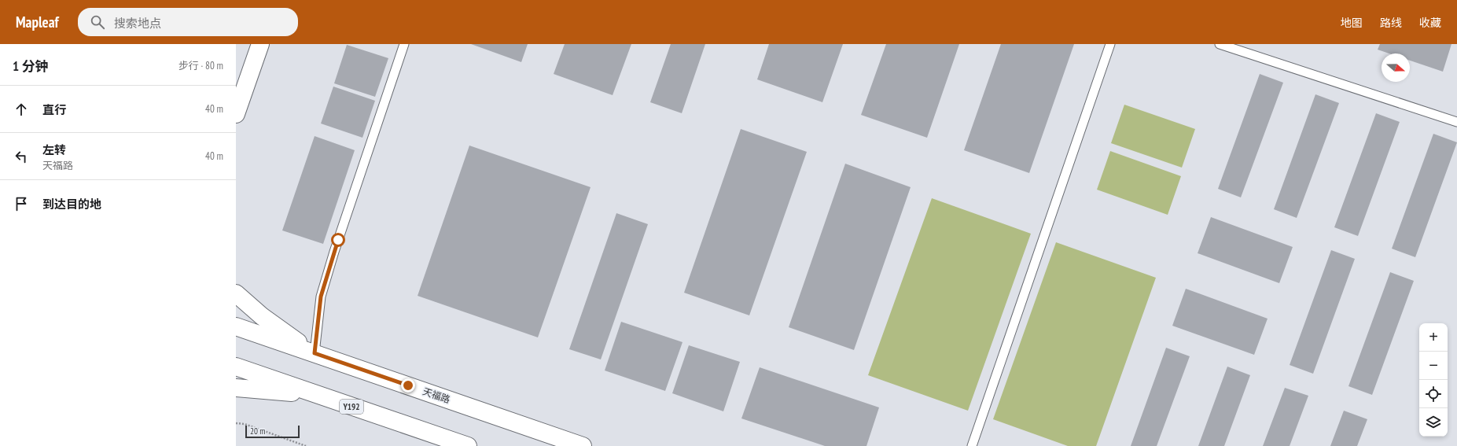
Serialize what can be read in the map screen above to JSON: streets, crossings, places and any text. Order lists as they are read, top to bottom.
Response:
{
  "streets": {
    "main road": ["天福路", "Y192"]
  },
  "scale_bar": "20 m",
  "north": "right",
  "page": {
    "header": "Mapleaf",
    "search": "搜索地点",
    "nav": ["地图", "路线", "收藏"],
    "heading": ["1 分钟", "步行 · 80 m"],
    "list": [
      ["直行", "40 m"],
      ["左转", "天福路", "40 m"],
      "到达目的地"
    ],
    "map_buttons": ["+", "−"],
    "scale": "20 m"
  }
}
